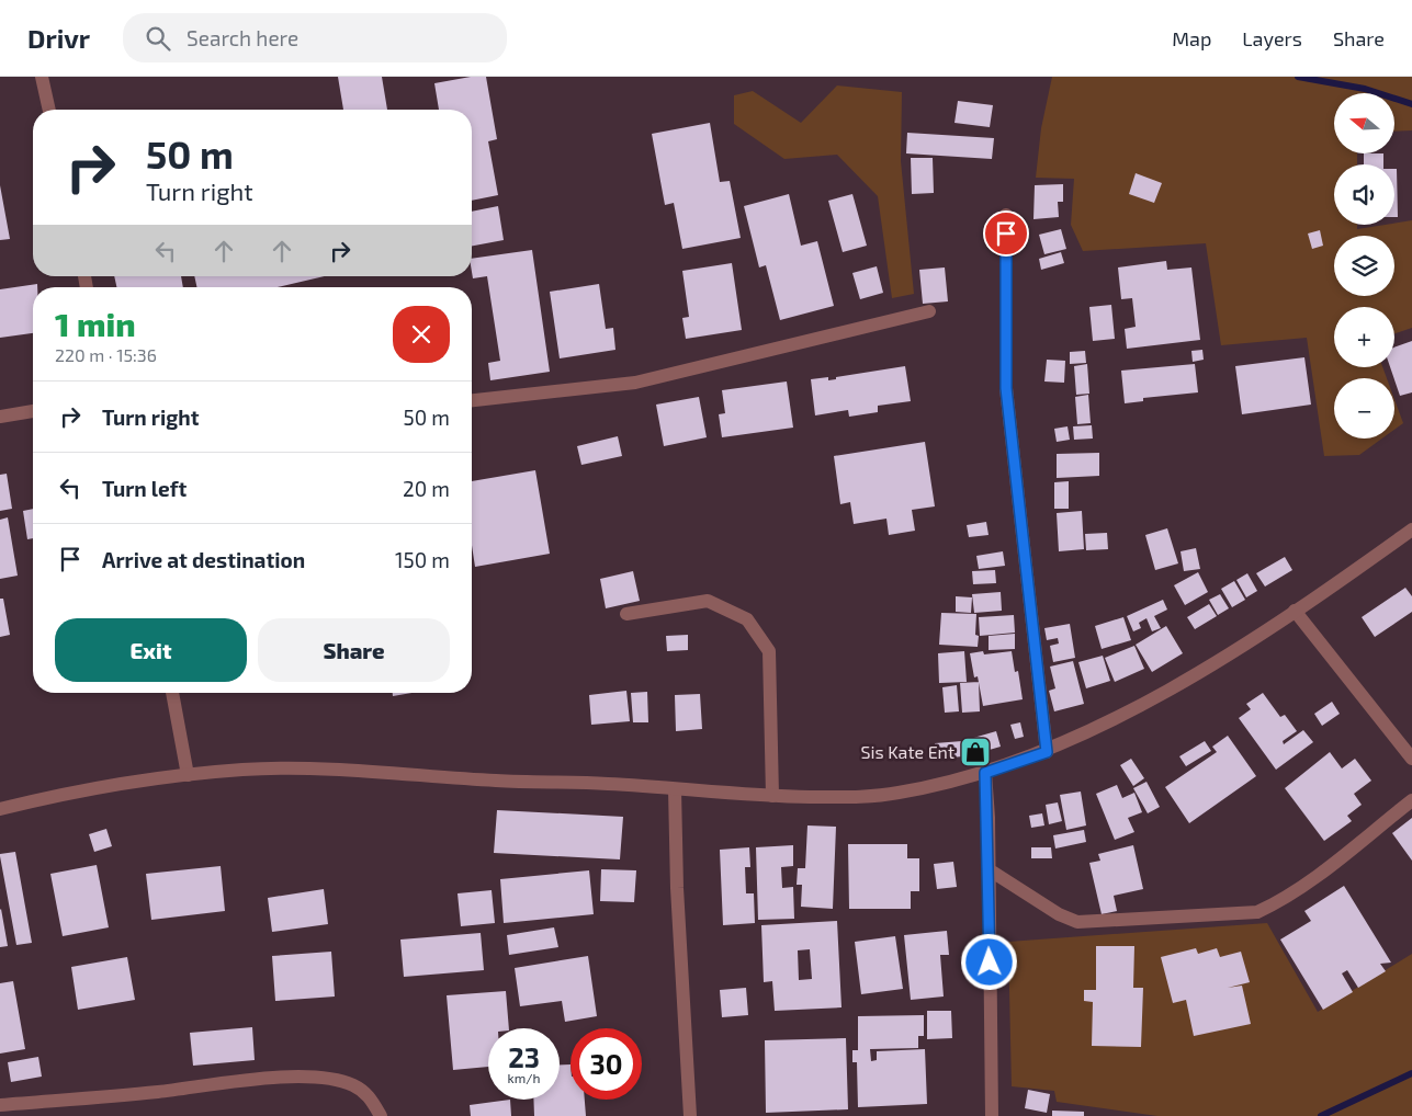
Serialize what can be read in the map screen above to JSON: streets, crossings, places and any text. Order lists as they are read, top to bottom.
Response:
{
  "places": {
    "shop": ["Sis Kate Ent"]
  },
  "north": "left",
  "page": {
    "header": "Drivr",
    "search": "Search here",
    "nav": ["Map", "Layers", "Share"],
    "map_buttons": ["+", "−"],
    "turn": ["50 m", "Turn right"],
    "heading": ["1 min", "220 m · 15:36"],
    "list": [
      {
        "name": "Turn right",
        "value": "50 m"
      },
      {
        "name": "Turn left",
        "value": "20 m"
      },
      {
        "name": "Arrive at destination",
        "value": "150 m"
      }
    ],
    "buttons": ["Exit", "Share"],
    "speed": "23 km/h",
    "limit": "30"
  }
}
